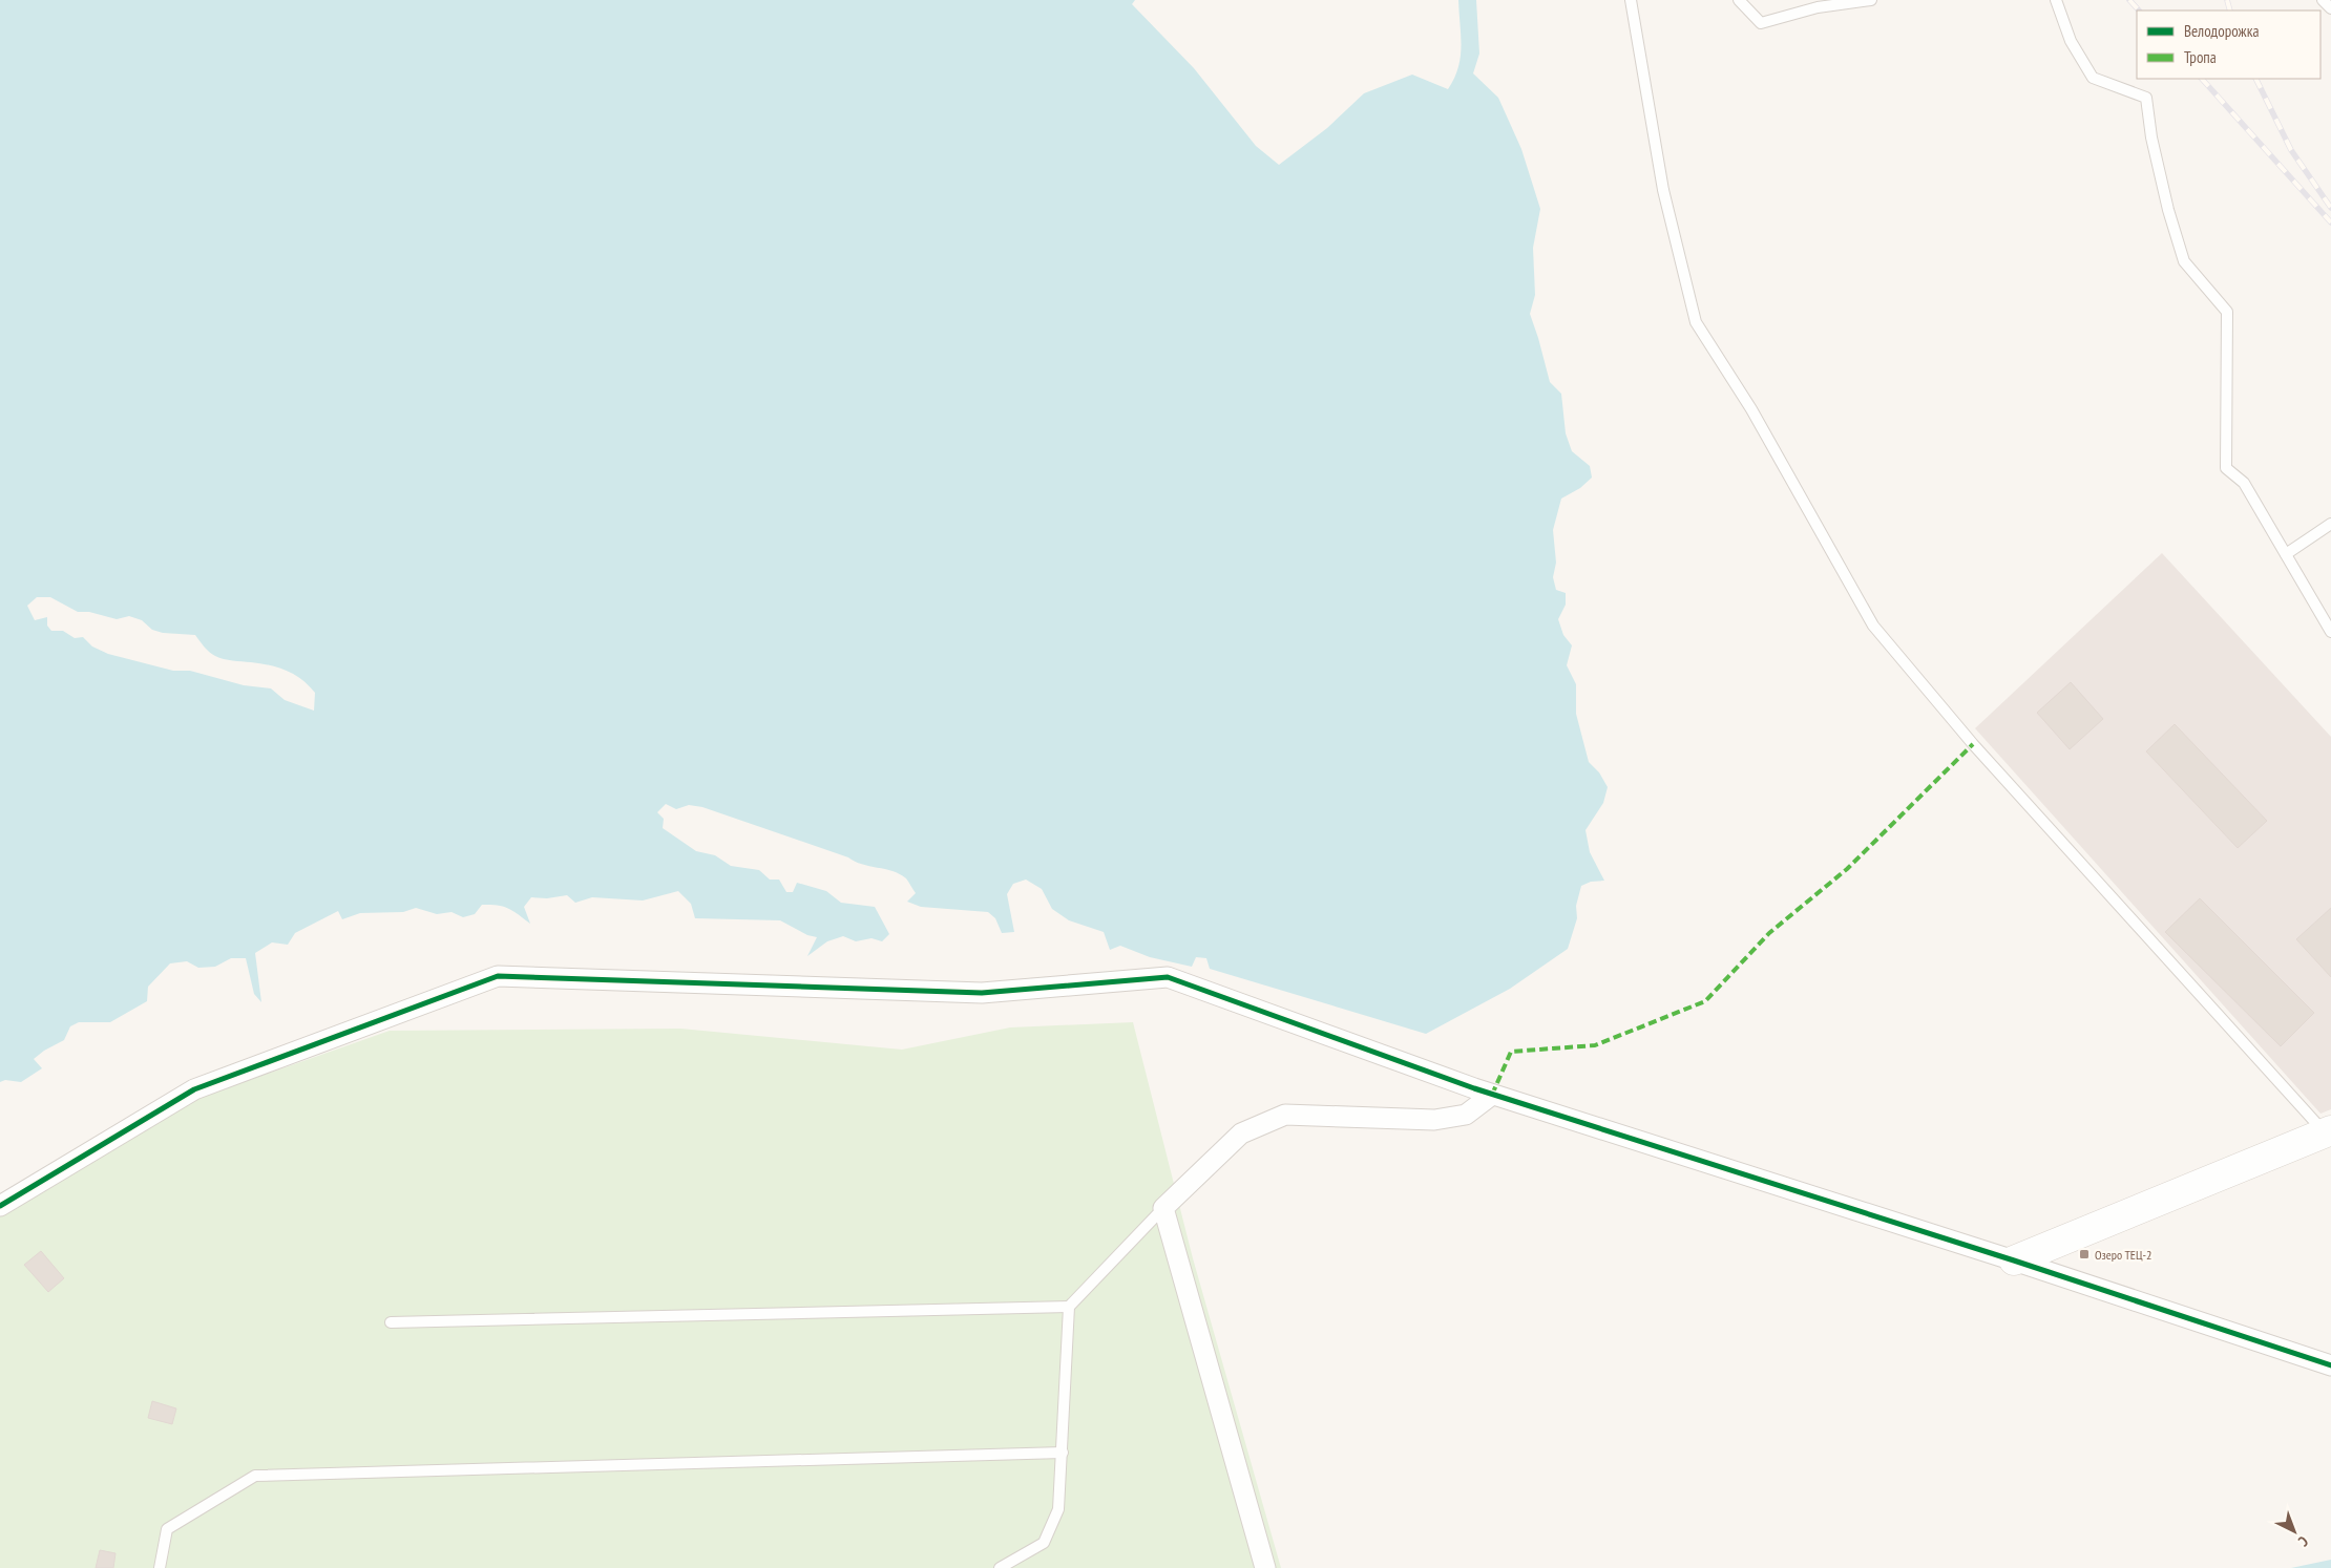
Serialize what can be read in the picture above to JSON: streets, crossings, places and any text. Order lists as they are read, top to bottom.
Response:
{
  "places": {
    "transit": ["Озеро ТЕЦ-2"]
  },
  "legend": ["Велодорожка", "Тропа"],
  "north": "bottom right"
}
